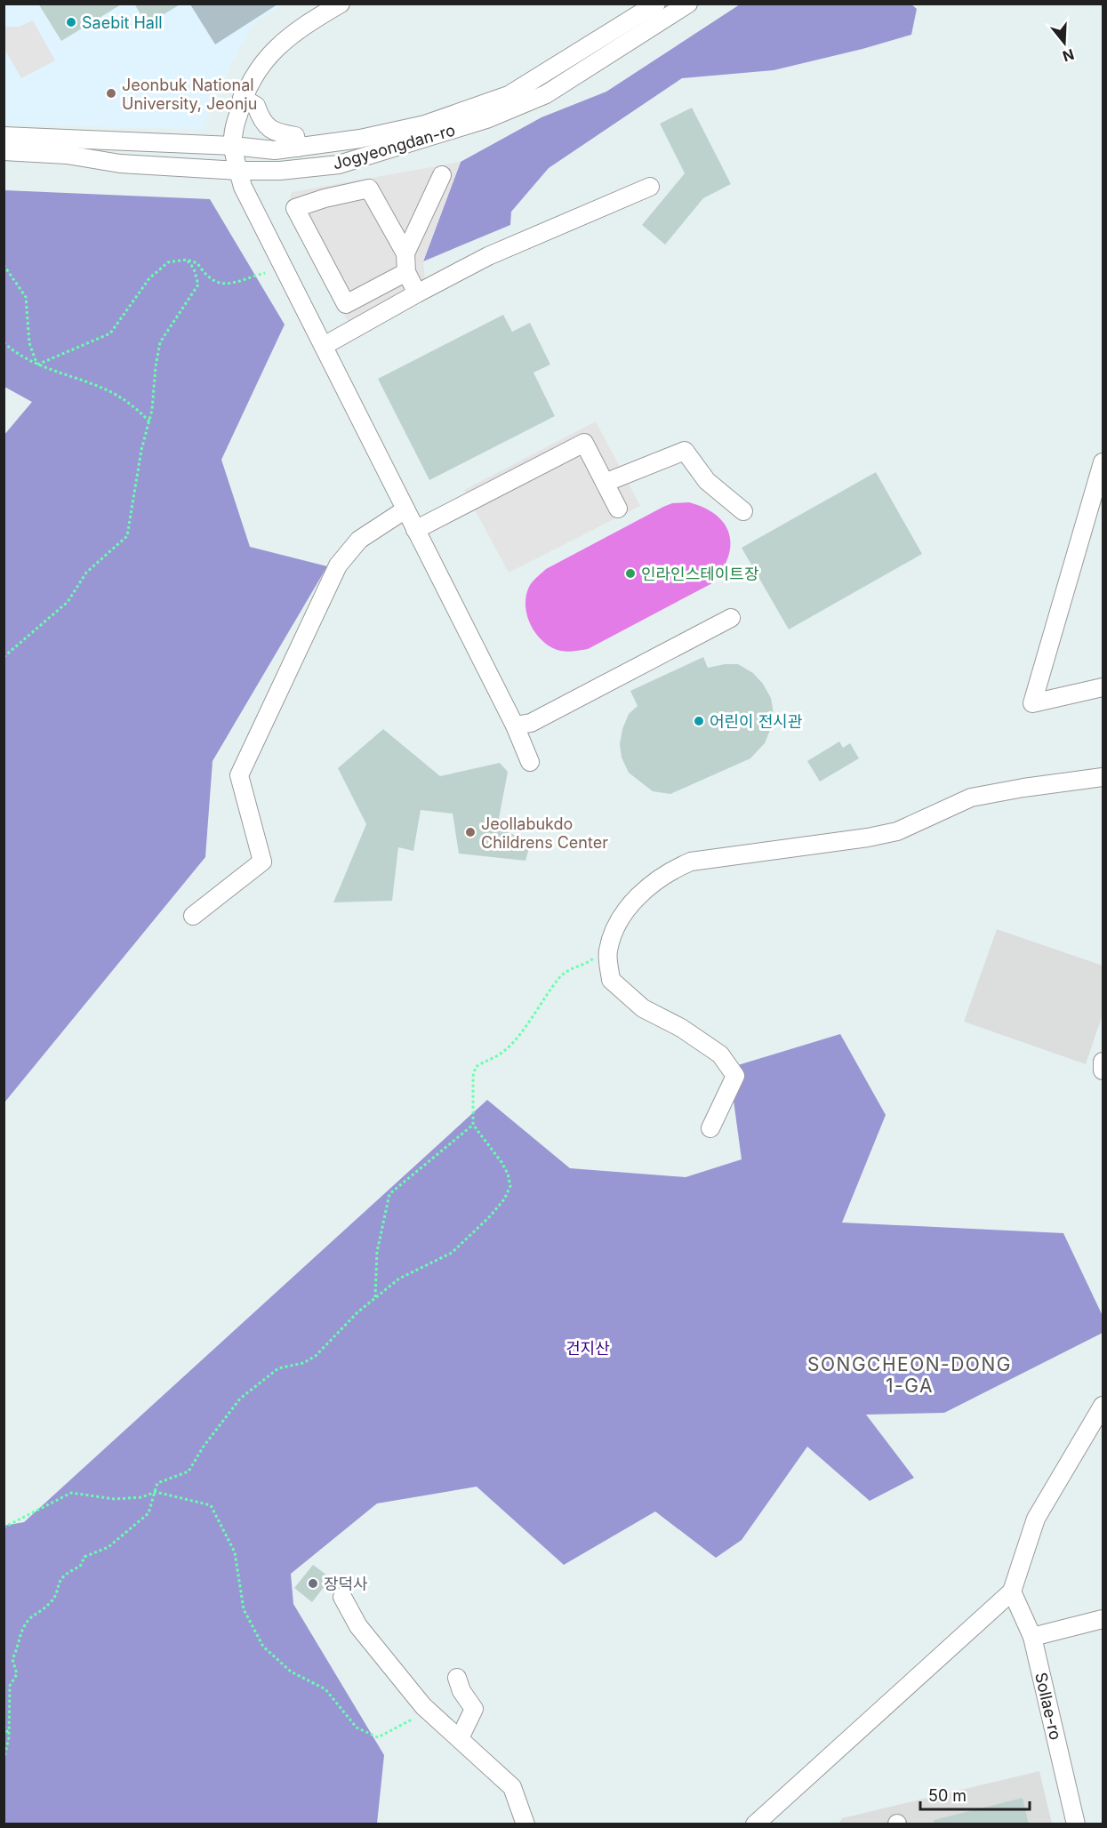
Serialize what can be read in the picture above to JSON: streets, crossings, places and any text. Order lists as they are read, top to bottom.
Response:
{
  "streets": {
    "street": ["Jogyeongdan-ro", "Sollae-ro"]
  },
  "districts": ["SONGCHEON-DONG 1-GA"],
  "parks": ["건지산"],
  "places": [
    "Saebit Hall",
    "Jeonbuk National University, Jeonju",
    "인라인스테이트장",
    "어린이 전시관",
    "Jeollabukdo Childrens Center",
    "장덕사"
  ],
  "scale_bar": "50 m",
  "north": "bottom"
}
